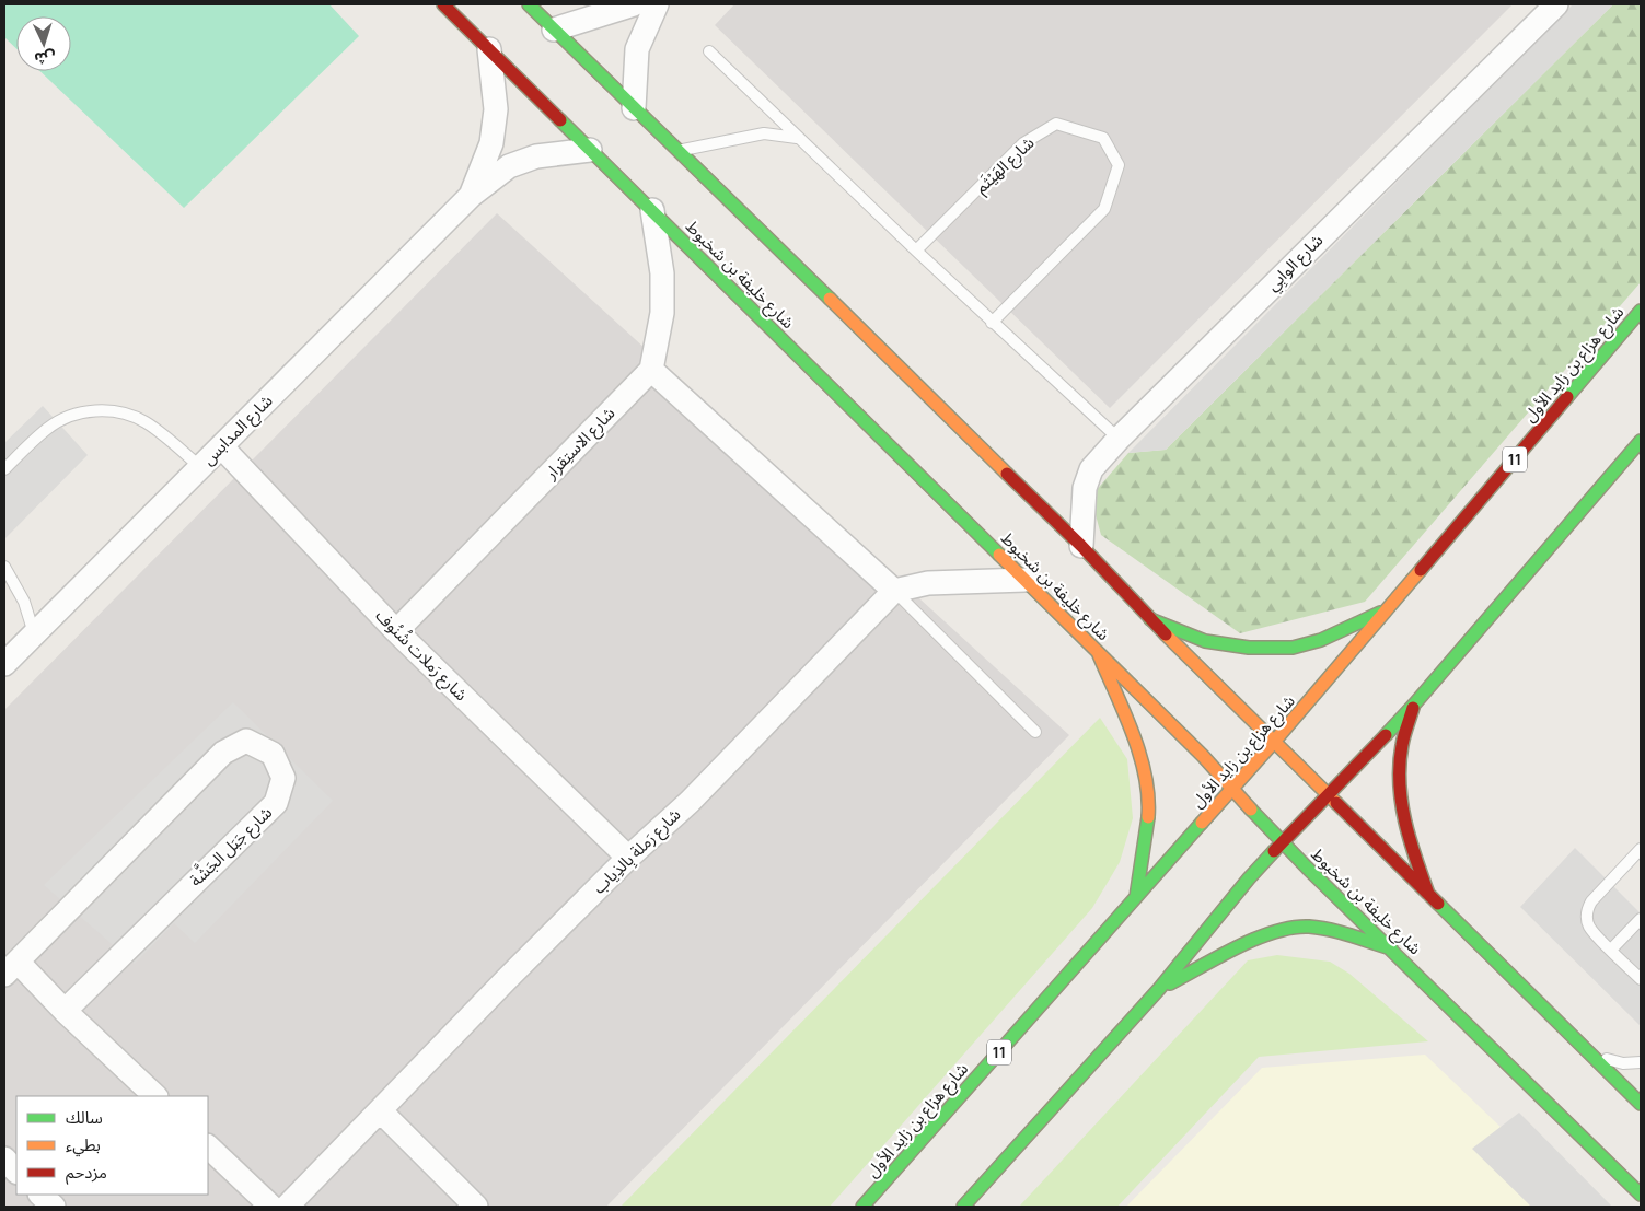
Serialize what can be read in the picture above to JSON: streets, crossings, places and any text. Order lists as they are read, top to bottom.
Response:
{
  "streets": {
    "main road": ["شارع خليفة بن شخبوط", "شارع هزاع بن زايد الأول", "11"],
    "street": [
      "شارع الوابِي",
      "شارع المدابس",
      "شارع الاستِقرار",
      "شارع رَملات شُنُوف",
      "شارع جَبَل الجَشَّة",
      "شارع رَملة بِالذِياب"
    ],
    "lane": ["شارع الهَيْثَم"]
  },
  "crossings": [
    ["شارع خليفة بن شخبوط", "شارع هزاع بن زايد الأول"],
    ["شارع خليفة بن شخبوط", "شارع المدابس"],
    ["شارع المدابس", "شارع رَملات شُنُوف"],
    ["شارع الاستِقرار", "شارع رَملات شُنُوف"],
    ["شارع رَملات شُنُوف", "شارع رَملة بِالذِياب"]
  ],
  "legend": ["سالك", "بطيء", "مزدحم"],
  "north": "bottom"
}
